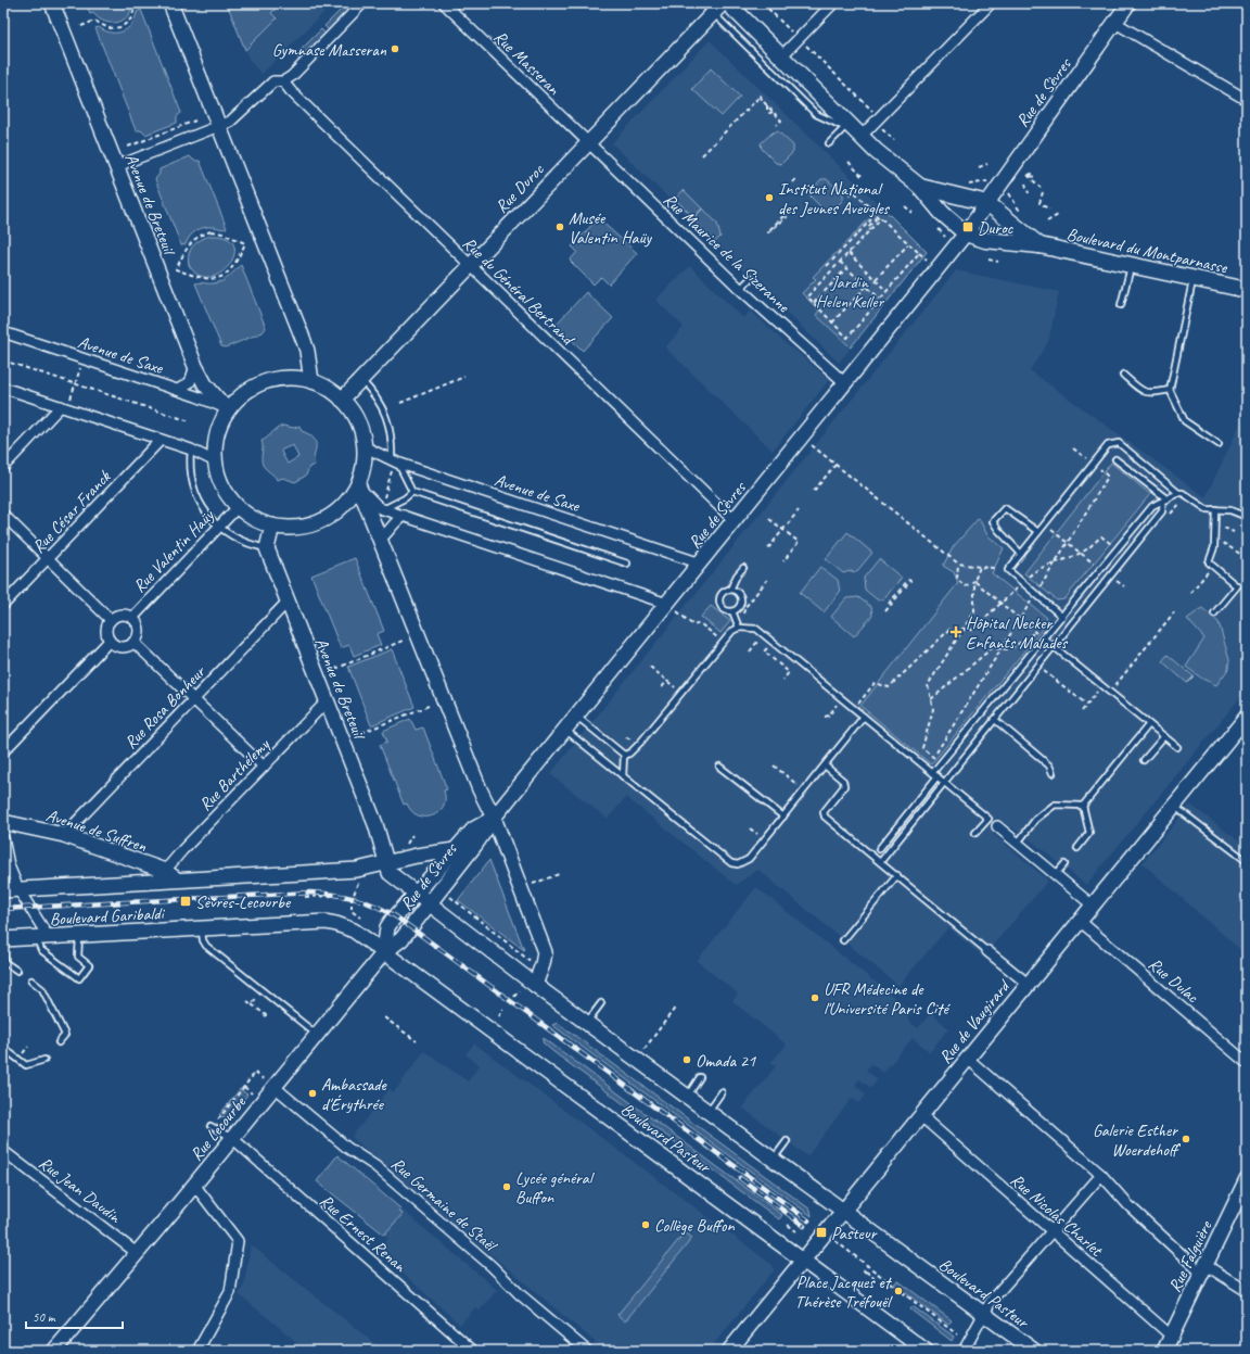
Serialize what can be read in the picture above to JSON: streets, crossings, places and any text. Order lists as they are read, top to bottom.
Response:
{
  "streets": {
    "main road": [
      "Rue de Sèvres",
      "Rue Duroc",
      "Avenue de Breteuil",
      "Boulevard du Montparnasse",
      "Avenue de Suffren",
      "Boulevard Garibaldi",
      "Rue de Vaugirard",
      "Rue Lecourbe",
      "Boulevard Pasteur",
      "Rue Falguière"
    ],
    "street": [
      "Rue Masseran",
      "Rue Maurice de la Sizeranne",
      "Rue du Général Bertrand",
      "Avenue de Saxe",
      "Rue César Franck",
      "Rue Valentin Haüy",
      "Rue Rosa Bonheur",
      "Rue Barthélemy",
      "Rue Dulac",
      "Rue Jean Daudin",
      "Rue Germaine de Staël",
      "Rue Nicolas Charlet",
      "Rue Ernest Renan"
    ]
  },
  "crossings": [
    ["Rue Masseran", "Rue Duroc"],
    ["Rue Masseran", "Rue Maurice de la Sizeranne"],
    ["Rue de Sèvres", "Boulevard du Montparnasse"],
    ["Rue de Sèvres", "Rue Maurice de la Sizeranne"],
    ["Rue de Sèvres", "Rue du Général Bertrand"],
    ["Rue de Sèvres", "Avenue de Saxe"],
    ["Rue de Sèvres", "Boulevard Garibaldi"],
    ["Rue de Sèvres", "Rue Lecourbe"],
    ["Rue de Sèvres", "Boulevard Pasteur"],
    ["Rue Duroc", "Avenue de Breteuil"],
    ["Rue Duroc", "Rue Maurice de la Sizeranne"],
    ["Rue Duroc", "Rue du Général Bertrand"],
    ["Rue Duroc", "Avenue de Saxe"],
    ["Rue Duroc", "Rue Valentin Haüy"],
    ["Avenue de Breteuil", "Avenue de Saxe"],
    ["Avenue de Breteuil", "Rue Valentin Haüy"],
    ["Avenue de Breteuil", "Rue Rosa Bonheur"],
    ["Avenue de Breteuil", "Rue Barthélemy"],
    ["Avenue de Breteuil", "Boulevard Garibaldi"],
    ["Avenue de Saxe", "Rue Valentin Haüy"],
    ["Rue Rosa Bonheur", "Avenue de Suffren"],
    ["Rue Barthélemy", "Avenue de Suffren"],
    ["Rue Barthélemy", "Boulevard Garibaldi"],
    ["Avenue de Suffren", "Boulevard Garibaldi"],
    ["Boulevard Garibaldi", "Rue Lecourbe"],
    ["Boulevard Garibaldi", "Boulevard Pasteur"],
    ["Rue Dulac", "Rue de Vaugirard"],
    ["Rue de Vaugirard", "Boulevard Pasteur"],
    ["Rue de Vaugirard", "Rue Nicolas Charlet"],
    ["Rue Lecourbe", "Boulevard Pasteur"],
    ["Rue Lecourbe", "Rue Jean Daudin"],
    ["Rue Lecourbe", "Rue Germaine de Staël"],
    ["Rue Lecourbe", "Rue Ernest Renan"],
    ["Rue Nicolas Charlet", "Rue Falguière"]
  ],
  "parks": ["Jardin Helen Keller"],
  "places": {
    "other": [
      "Gymnase Masseran",
      "Institut National des Jeunes Aveugles",
      "Musée Valentin Haüy",
      "UFR Médecine de l'Université Paris Cité",
      "Omada 21",
      "Ambassade d'Érythrée",
      "Galerie Esther Woerdehoff",
      "Lycée général Buffon",
      "Collège Buffon",
      "Place Jacques et Thérèse Tréfouël"
    ],
    "transit": ["Duroc", "Sèvres-Lecourbe", "Pasteur"],
    "health": ["Hôpital Necker Enfants Malades"]
  },
  "scale_bar": "50 m"
}
